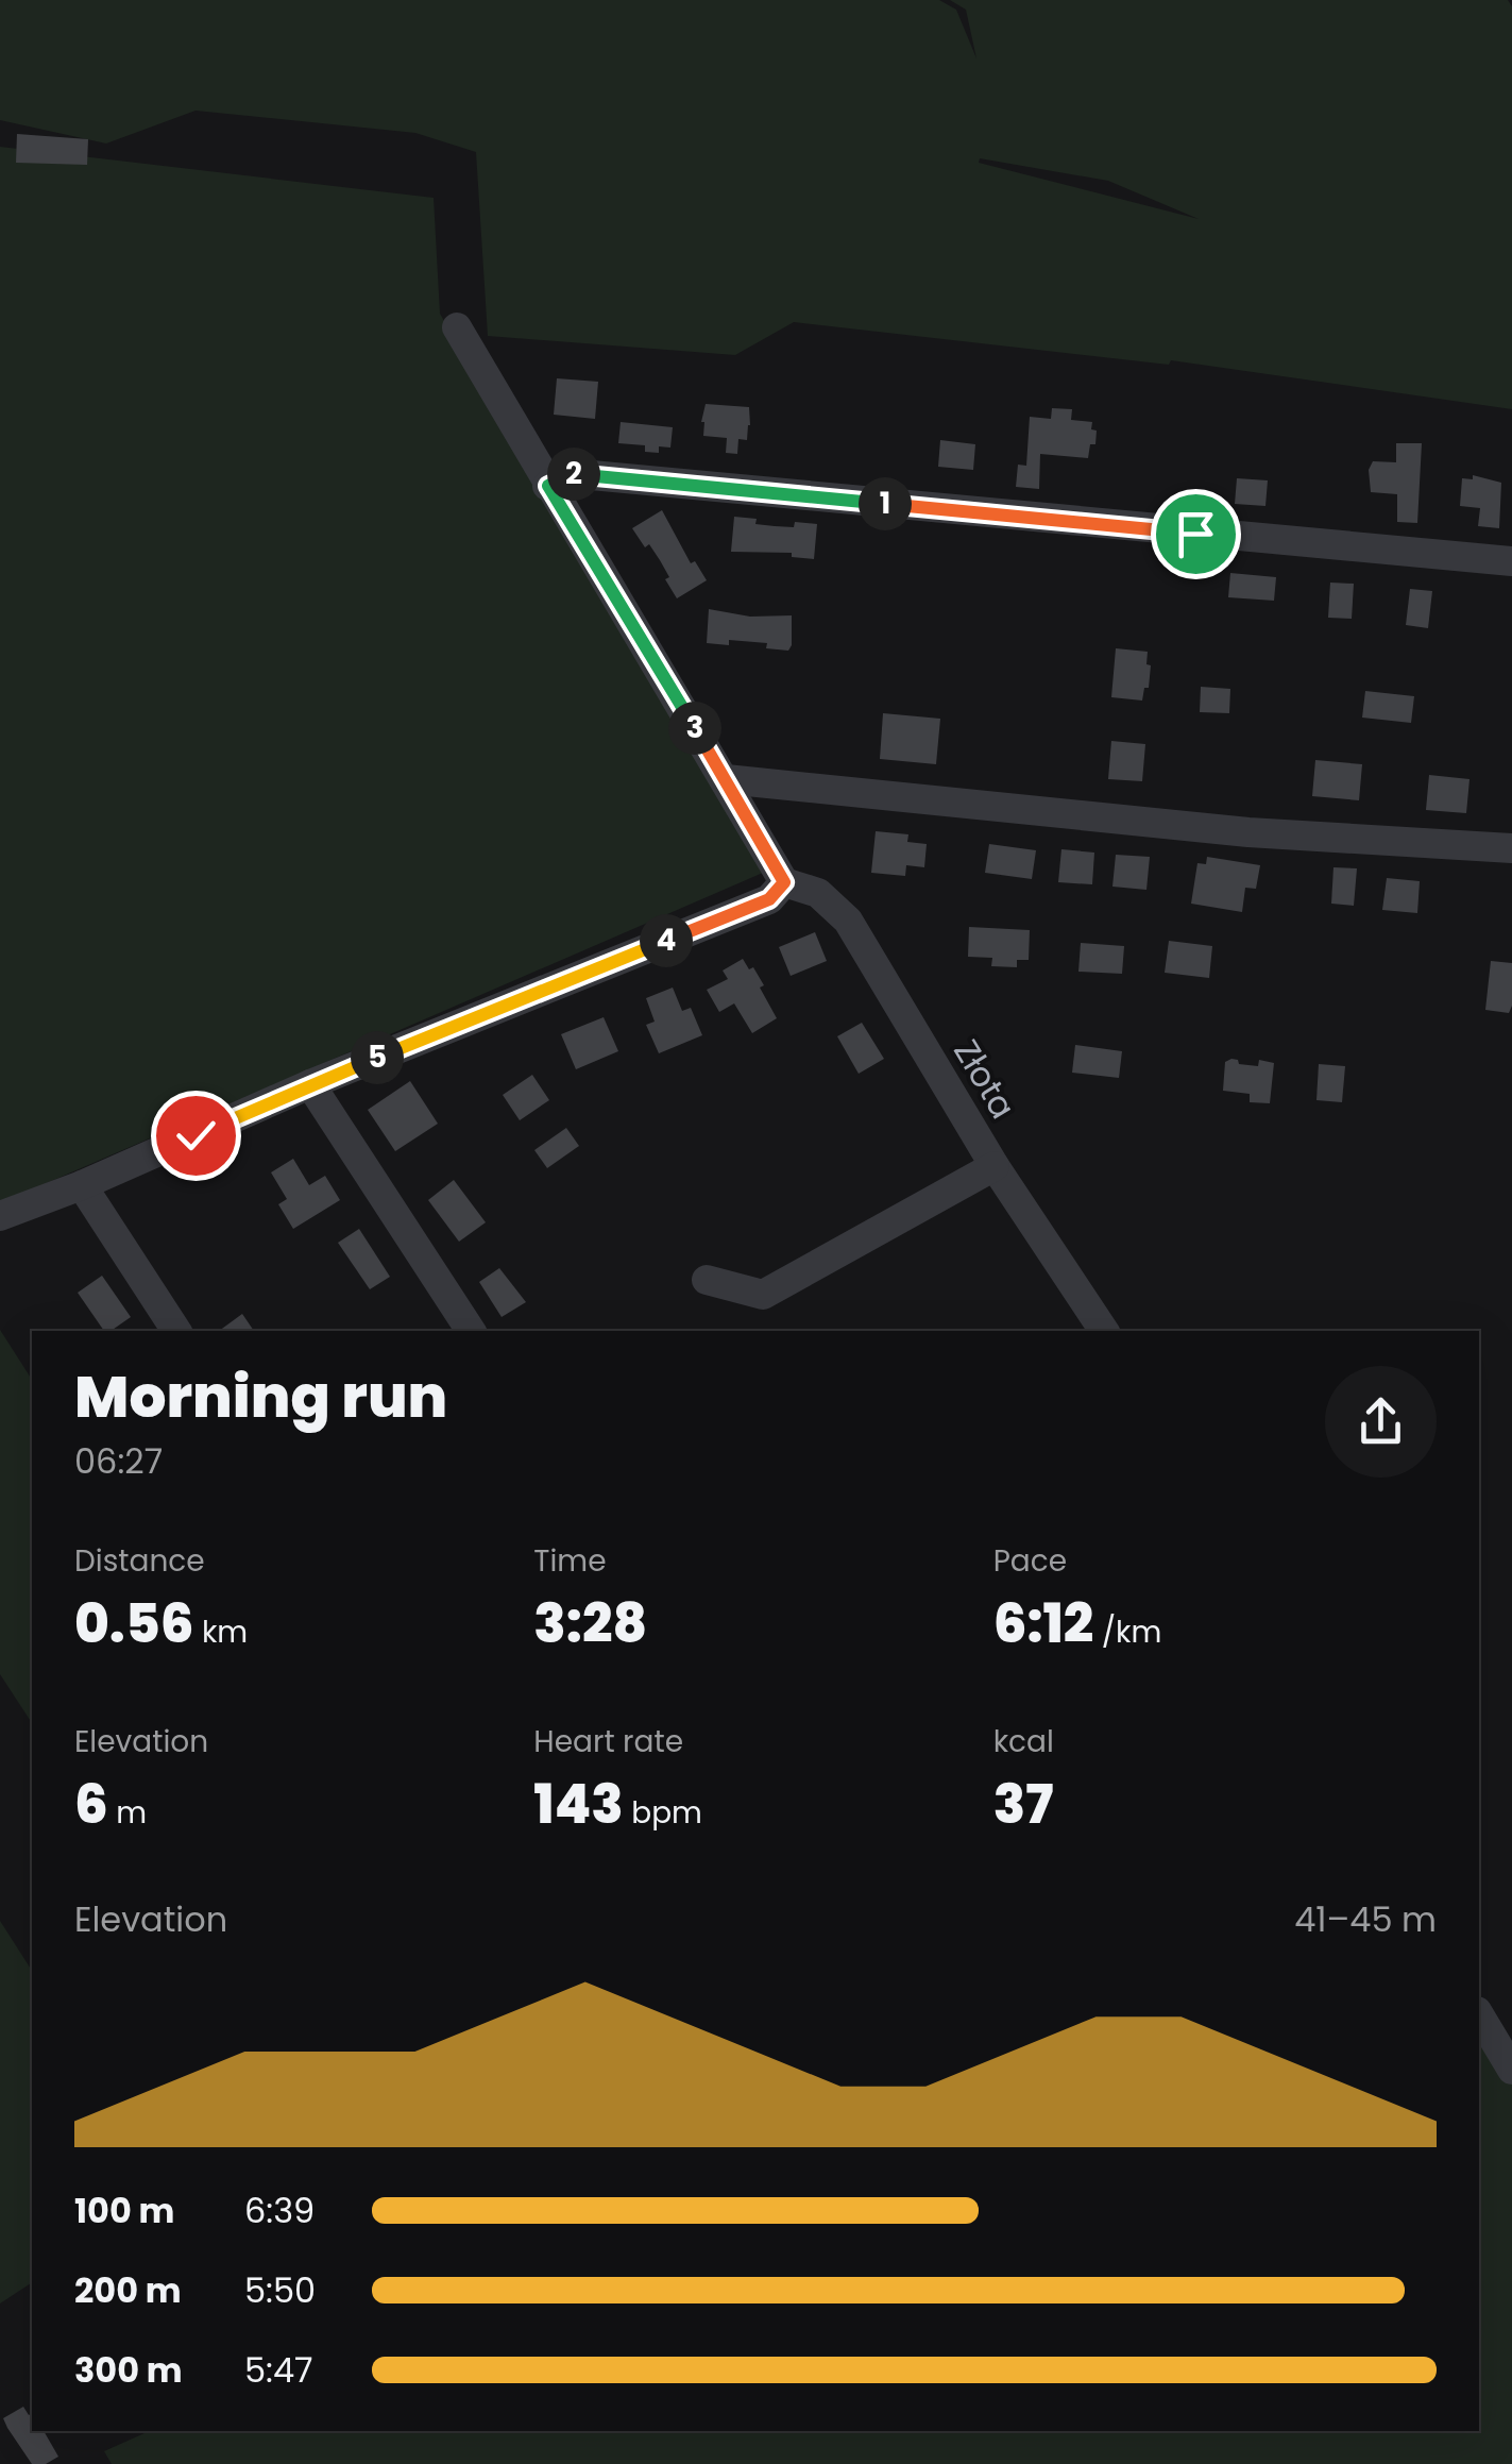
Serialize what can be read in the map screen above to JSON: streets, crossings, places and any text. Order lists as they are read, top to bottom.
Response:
{
  "streets": {
    "street": ["Złota"]
  },
  "page": {
    "pins": [
      "2",
      "1",
      "3",
      "4",
      "5"
    ],
    "heading": ["Morning run", "06:27"],
    "stats": [
      ["Distance", "0.56 km"],
      ["Time", "3:28"],
      ["Pace", "6:12 /km"],
      ["Elevation", "6 m"],
      ["Heart rate", "143 bpm"],
      ["kcal", "37"]
    ],
    "chart": ["Elevation", "41–45 m"],
    "list": [
      {
        "name": "100 m",
        "note": "6:39"
      },
      {
        "name": "200 m",
        "note": "5:50"
      },
      {
        "name": "300 m",
        "note": "5:47"
      }
    ]
  }
}
